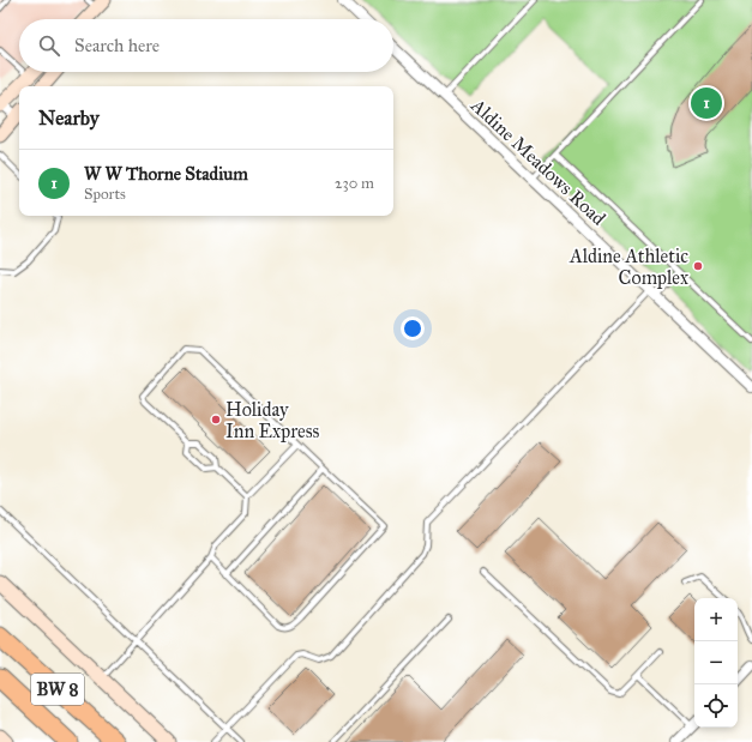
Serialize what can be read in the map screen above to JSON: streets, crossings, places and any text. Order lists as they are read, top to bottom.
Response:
{
  "streets": {
    "highway": ["BW 8"],
    "street": ["Aldine Meadows Road"]
  },
  "places": ["Aldine Athletic Complex", "Holiday Inn Express"],
  "page": {
    "search": "Search here",
    "pins": "1",
    "heading": "Nearby",
    "list": [
      {
        "mark": "1",
        "name": "W W Thorne Stadium",
        "note": "Sports",
        "value": "230 m"
      }
    ],
    "map_buttons": ["+", "−"]
  }
}
